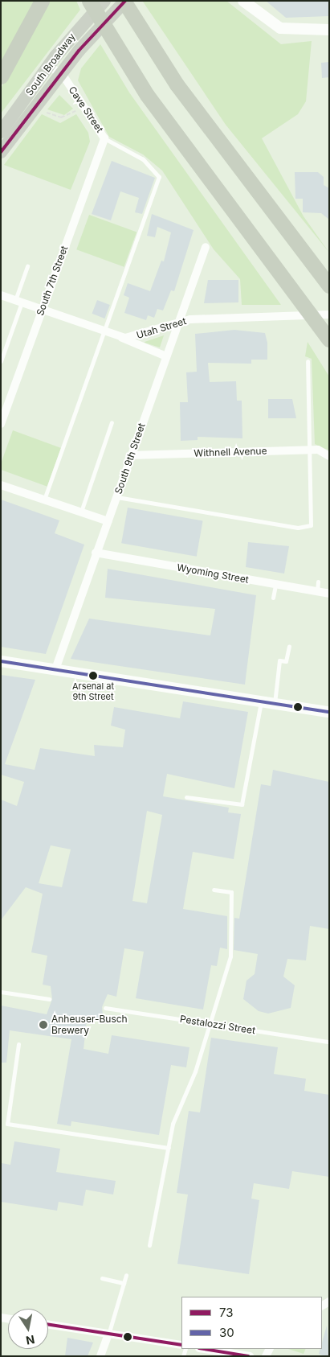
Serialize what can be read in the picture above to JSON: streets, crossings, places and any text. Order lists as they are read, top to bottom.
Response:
{
  "streets": {
    "main road": ["South Broadway"],
    "street": [
      "Cave Street",
      "South 7th Street",
      "Utah Street",
      "Withnell Avenue",
      "South 9th Street",
      "Wyoming Street"
    ],
    "lane": ["Pestalozzi Street"]
  },
  "crossings": [
    ["South Broadway", "Cave Street"],
    ["Cave Street", "South 7th Street"],
    ["Utah Street", "South 9th Street"],
    ["Withnell Avenue", "South 9th Street"],
    ["South 9th Street", "Wyoming Street"]
  ],
  "places": ["Arsenal at 9th Street", "Anheuser-Busch Brewery"],
  "lines": ["transit line 73", "transit line 30"],
  "legend": ["73", "30"],
  "north": "bottom"
}
